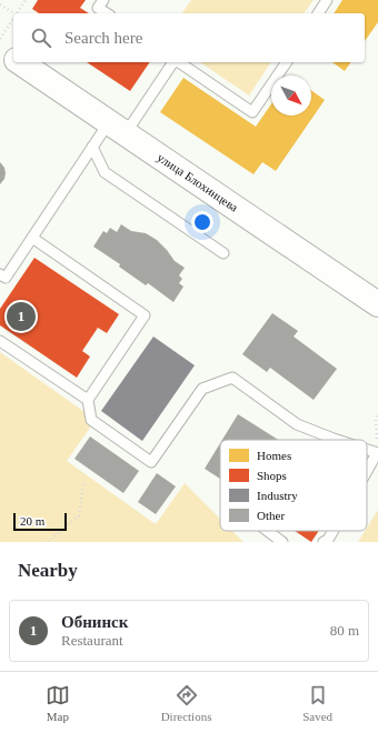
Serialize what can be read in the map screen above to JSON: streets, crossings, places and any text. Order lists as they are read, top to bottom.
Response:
{
  "streets": {
    "street": ["улица Блохинцева"]
  },
  "legend": [
    "Homes",
    "Shops",
    "Industry",
    "Other"
  ],
  "scale_bar": "20 m",
  "north": "bottom right",
  "page": {
    "search": "Search here",
    "pins": "1",
    "scale": "20 m",
    "heading": "Nearby",
    "list": [
      {
        "mark": "1",
        "name": "Обнинск",
        "note": "Restaurant",
        "value": "80 m"
      }
    ],
    "nav": ["Map", "Directions", "Saved"]
  }
}
